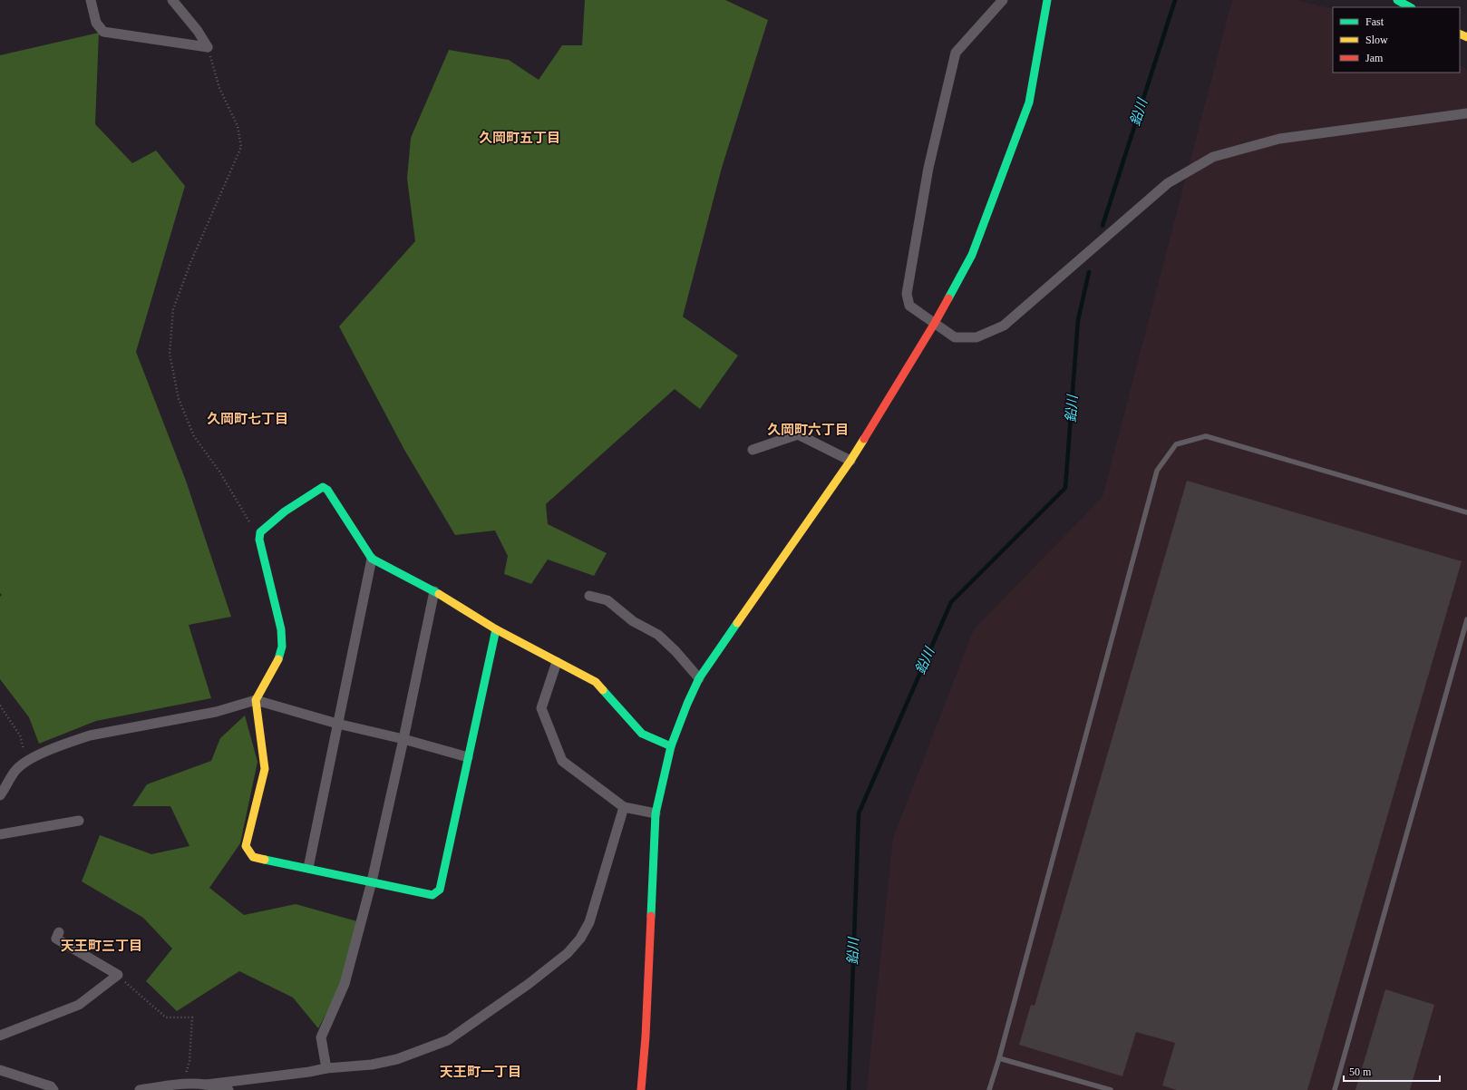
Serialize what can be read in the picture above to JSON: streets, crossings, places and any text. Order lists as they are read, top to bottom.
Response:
{
  "districts": [
    "久岡町五丁目",
    "久岡町七丁目",
    "久岡町六丁目",
    "天王町三丁目",
    "天王町一丁目"
  ],
  "water": ["鉛川"],
  "legend": ["Fast", "Slow", "Jam"],
  "scale_bar": "50 m"
}
